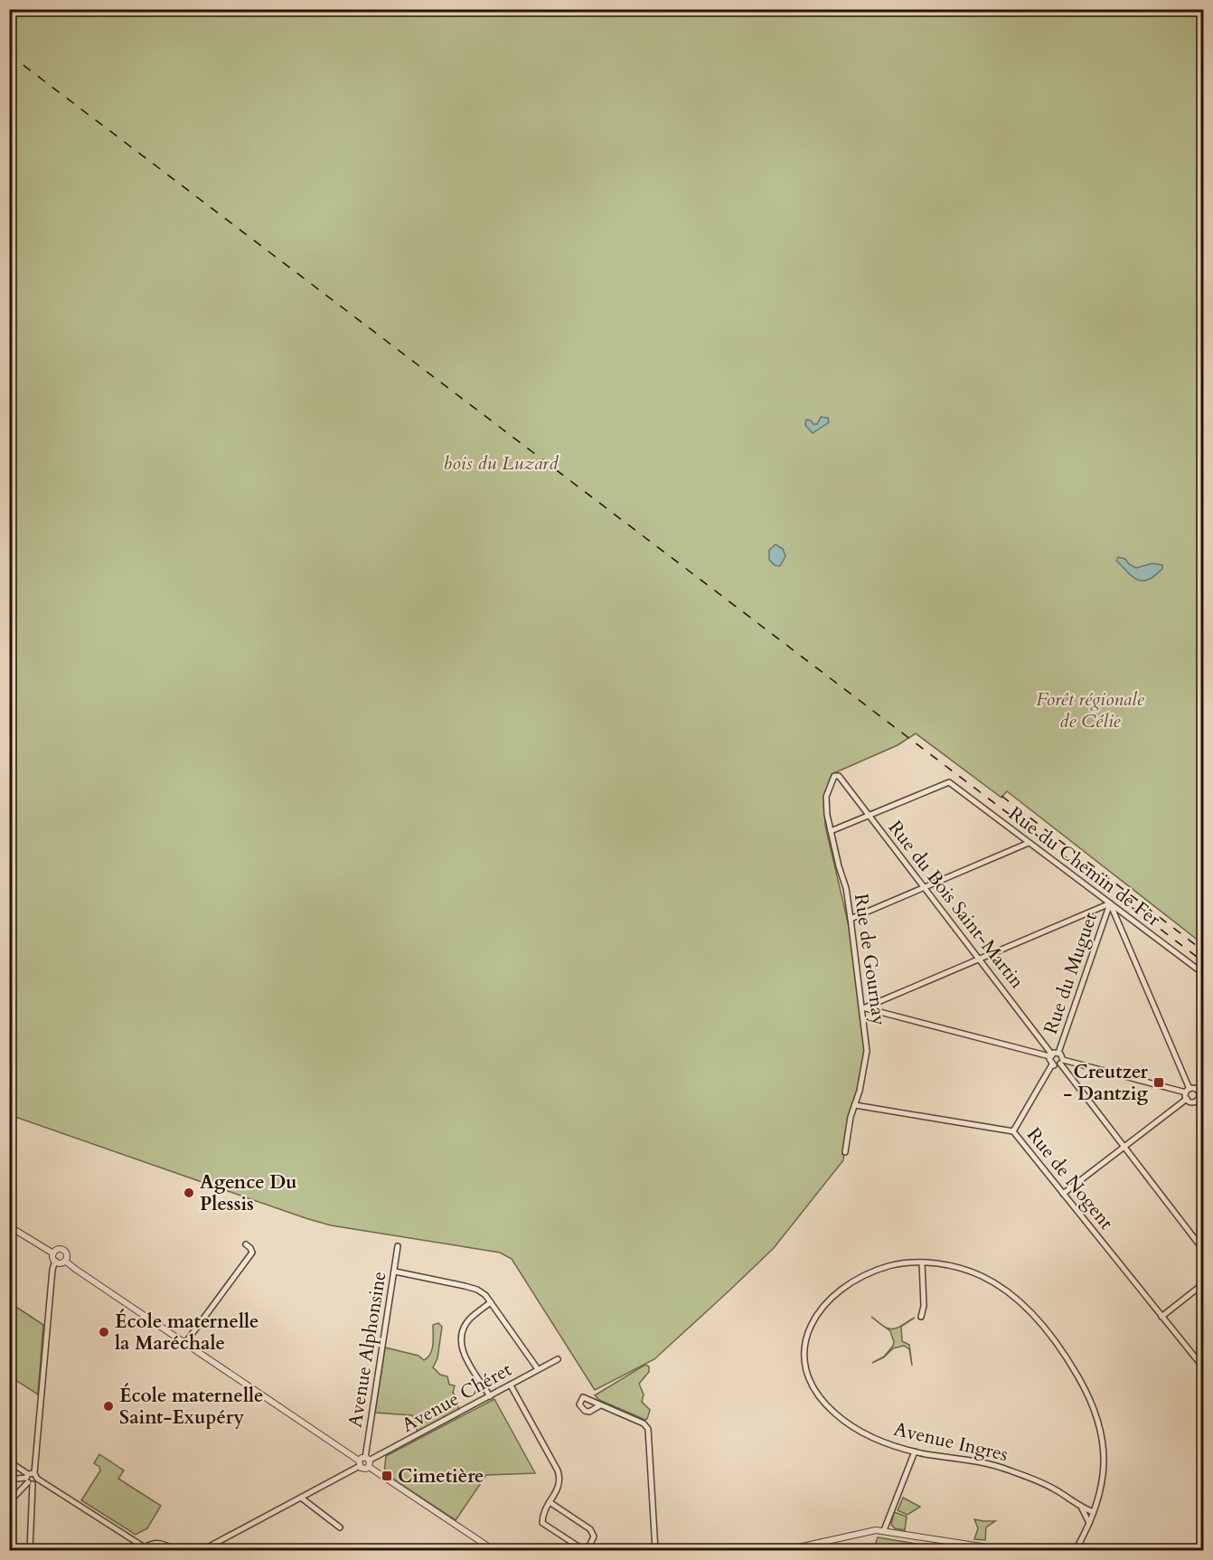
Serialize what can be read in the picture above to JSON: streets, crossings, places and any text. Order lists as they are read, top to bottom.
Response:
{
  "streets": {
    "street": [
      "Rue du Chemin de Fer",
      "Rue du Bois Saint-Martin",
      "Rue de Gournay",
      "Rue du Muguet",
      "Rue de Nogent",
      "Avenue Alphonsine",
      "Avenue Chéret",
      "Avenue Ingres"
    ]
  },
  "crossings": [
    ["Rue du Chemin de Fer", "Rue du Bois Saint-Martin"],
    ["Rue du Chemin de Fer", "Rue du Muguet"],
    ["Rue du Bois Saint-Martin", "Rue de Gournay"],
    ["Rue du Bois Saint-Martin", "Rue du Muguet"],
    ["Rue de Gournay", "Rue de Nogent"],
    ["Rue du Muguet", "Rue de Nogent"],
    ["Avenue Alphonsine", "Avenue Chéret"]
  ],
  "parks": ["bois du Luzard", "Forêt régionale de Célie"],
  "places": {
    "transit": ["Creutzer - Dantzig", "Cimetière"],
    "other": ["Agence Du Plessis", "École maternelle la Maréchale", "École maternelle Saint-Exupéry"]
  }
}
